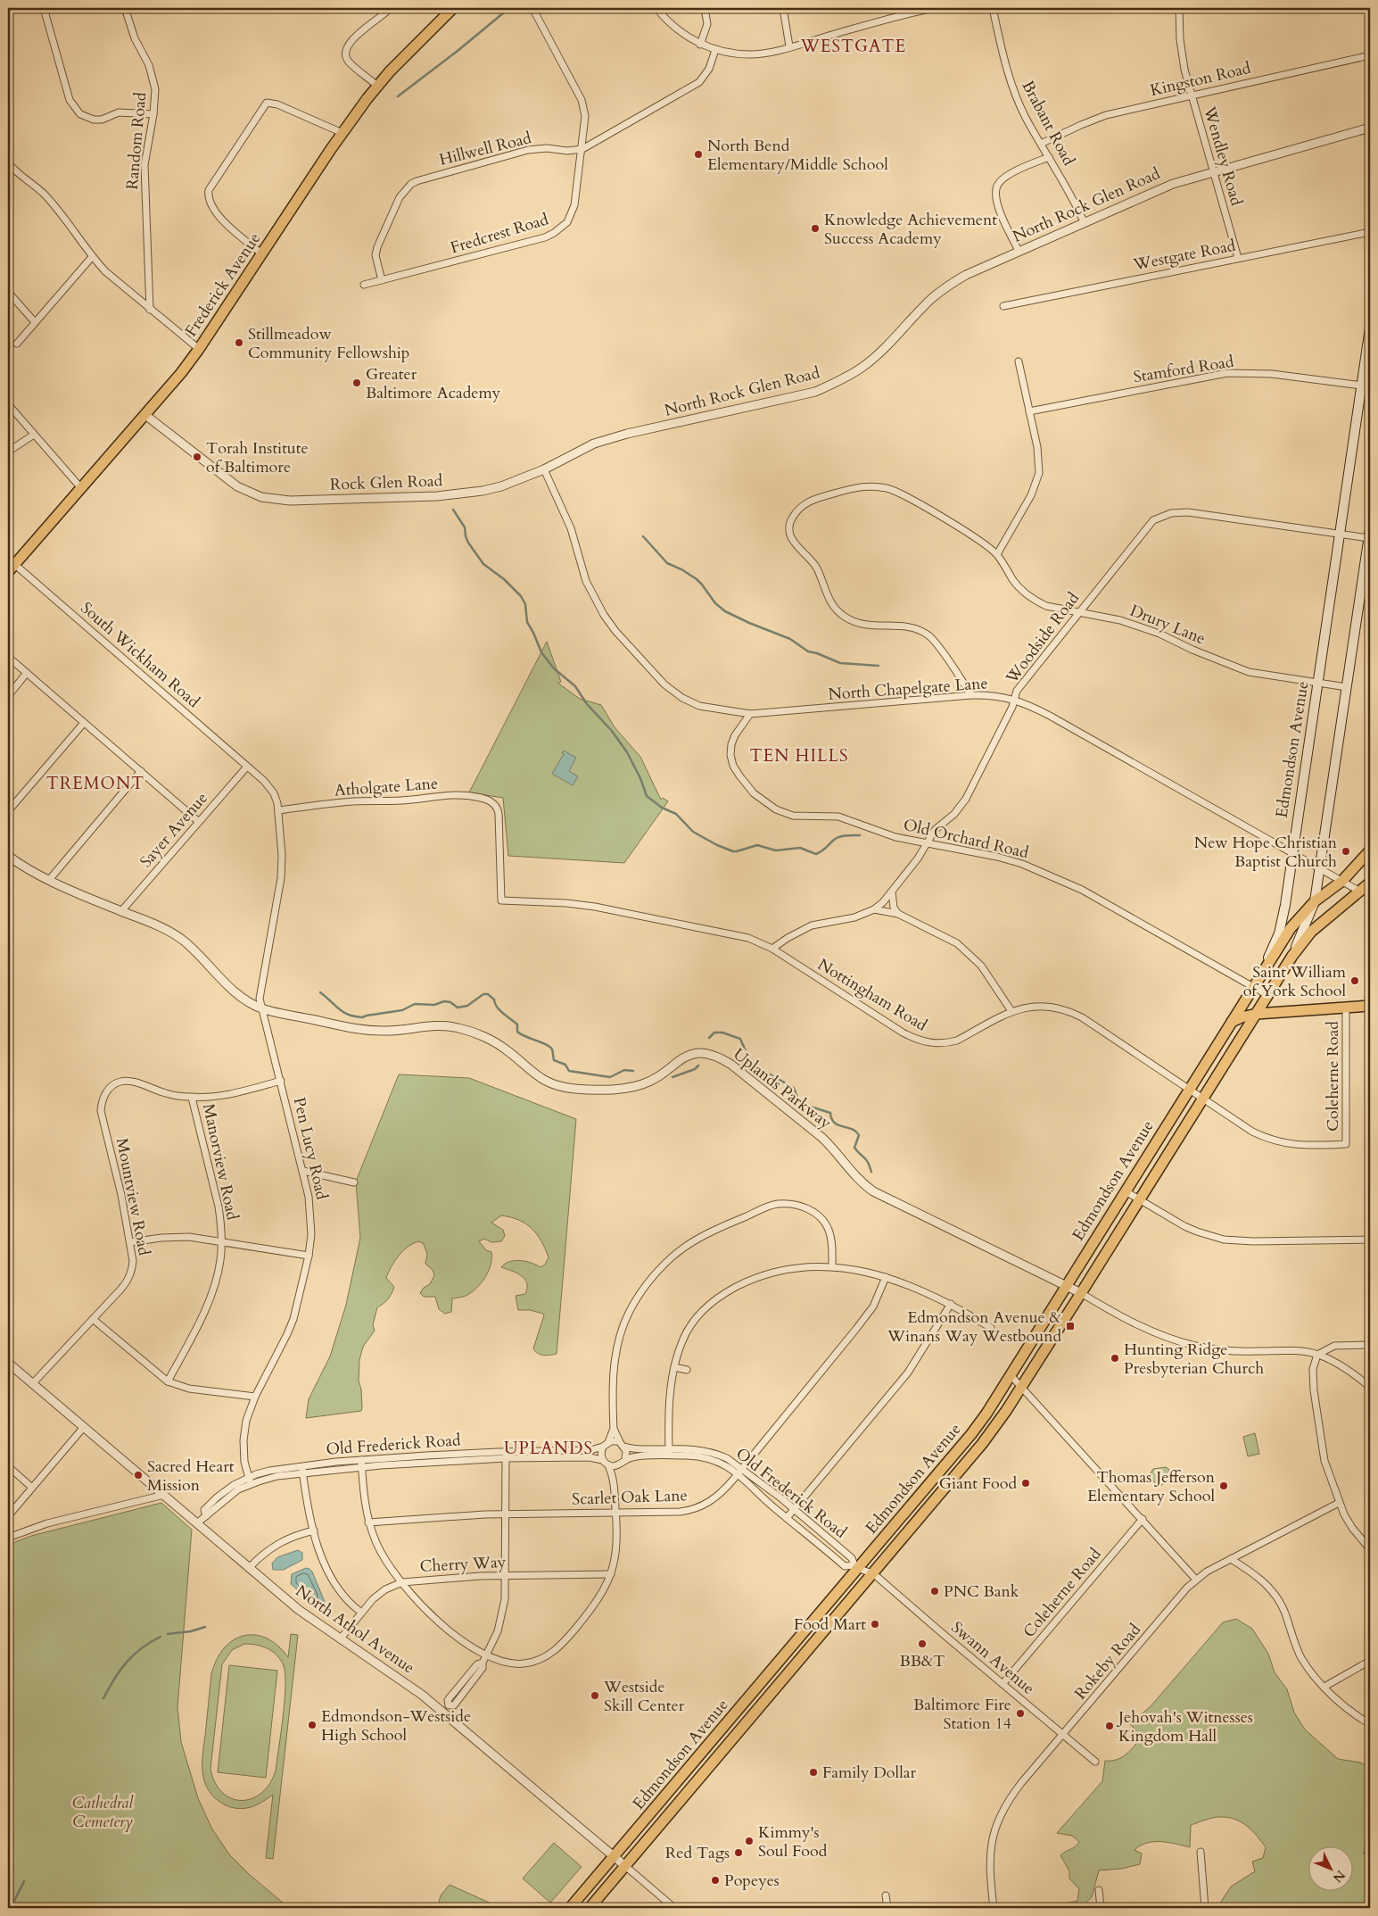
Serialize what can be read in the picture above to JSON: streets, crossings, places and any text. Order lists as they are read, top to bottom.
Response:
{
  "streets": {
    "main road": ["Frederick Avenue", "Edmondson Avenue"],
    "street": [
      "Kingston Road",
      "Brabant Road",
      "Random Road",
      "Hillwell Road",
      "Wendley Road",
      "North Rock Glen Road",
      "Fredcrest Road",
      "Westgate Road",
      "Stamford Road",
      "Rock Glen Road",
      "Drury Lane",
      "Woodside Road",
      "South Wickham Road",
      "North Chapelgate Lane",
      "Atholgate Lane",
      "Sayer Avenue",
      "Old Orchard Road",
      "Nottingham Road",
      "Coleherne Road",
      "Uplands Parkway",
      "Pen Lucy Road",
      "Manorview Road",
      "Mountview Road",
      "Old Frederick Road",
      "Scarlet Oak Lane",
      "Cherry Way",
      "North Athol Avenue",
      "Swann Avenue",
      "Rokeby Road"
    ]
  },
  "crossings": [
    ["Kingston Road", "Brabant Road"],
    ["Kingston Road", "Wendley Road"],
    ["Brabant Road", "North Rock Glen Road"],
    ["Hillwell Road", "Fredcrest Road"],
    ["Wendley Road", "North Rock Glen Road"],
    ["Wendley Road", "Westgate Road"],
    ["North Rock Glen Road", "Rock Glen Road"],
    ["North Rock Glen Road", "North Chapelgate Lane"],
    ["Frederick Avenue", "Rock Glen Road"],
    ["Frederick Avenue", "South Wickham Road"],
    ["Stamford Road", "Edmondson Avenue"],
    ["Rock Glen Road", "North Chapelgate Lane"],
    ["Drury Lane", "Woodside Road"],
    ["Drury Lane", "North Chapelgate Lane"],
    ["Drury Lane", "Edmondson Avenue"],
    ["Woodside Road", "North Chapelgate Lane"],
    ["Woodside Road", "Edmondson Avenue"],
    ["Woodside Road", "Old Orchard Road"],
    ["Woodside Road", "Nottingham Road"],
    ["South Wickham Road", "Atholgate Lane"],
    ["South Wickham Road", "Sayer Avenue"],
    ["South Wickham Road", "Pen Lucy Road"],
    ["North Chapelgate Lane", "Edmondson Avenue"],
    ["North Chapelgate Lane", "Old Orchard Road"],
    ["Edmondson Avenue", "Old Orchard Road"],
    ["Edmondson Avenue", "Nottingham Road"],
    ["Edmondson Avenue", "Uplands Parkway"],
    ["Edmondson Avenue", "Old Frederick Road"],
    ["Edmondson Avenue", "North Athol Avenue"],
    ["Edmondson Avenue", "Swann Avenue"],
    ["Atholgate Lane", "Nottingham Road"],
    ["Atholgate Lane", "Pen Lucy Road"],
    ["Sayer Avenue", "Uplands Parkway"],
    ["Nottingham Road", "Coleherne Road"],
    ["Coleherne Road", "Swann Avenue"],
    ["Uplands Parkway", "Pen Lucy Road"],
    ["Pen Lucy Road", "Old Frederick Road"],
    ["Manorview Road", "Mountview Road"],
    ["Mountview Road", "North Athol Avenue"],
    ["Old Frederick Road", "Scarlet Oak Lane"],
    ["Old Frederick Road", "North Athol Avenue"],
    ["Old Frederick Road", "Swann Avenue"],
    ["Cherry Way", "North Athol Avenue"],
    ["Swann Avenue", "Rokeby Road"]
  ],
  "districts": [
    "WESTGATE",
    "TEN HILLS",
    "TREMONT",
    "UPLANDS"
  ],
  "parks": ["Cathedral Cemetery"],
  "places": {
    "other": [
      "North Bend Elementary/Middle School",
      "Knowledge Achievement Success Academy",
      "Stillmeadow Community Fellowship",
      "Greater Baltimore Academy",
      "Torah Institute of Baltimore",
      "New Hope Christian Baptist Church",
      "Saint William of York School",
      "Hunting Ridge Presbyterian Church",
      "Sacred Heart Mission",
      "Giant Food",
      "Thomas Jefferson Elementary School",
      "PNC Bank",
      "Food Mart",
      "BB&T",
      "Westside Skill Center",
      "Baltimore Fire Station 14",
      "Edmondson-Westside High School",
      "Jehovah's Witnesses Kingdom Hall",
      "Family Dollar",
      "Kimmy's Soul Food",
      "Red Tags",
      "Popeyes"
    ],
    "transit": ["Edmondson Avenue & Winans Way Westbound"]
  },
  "north": "bottom right"
}
